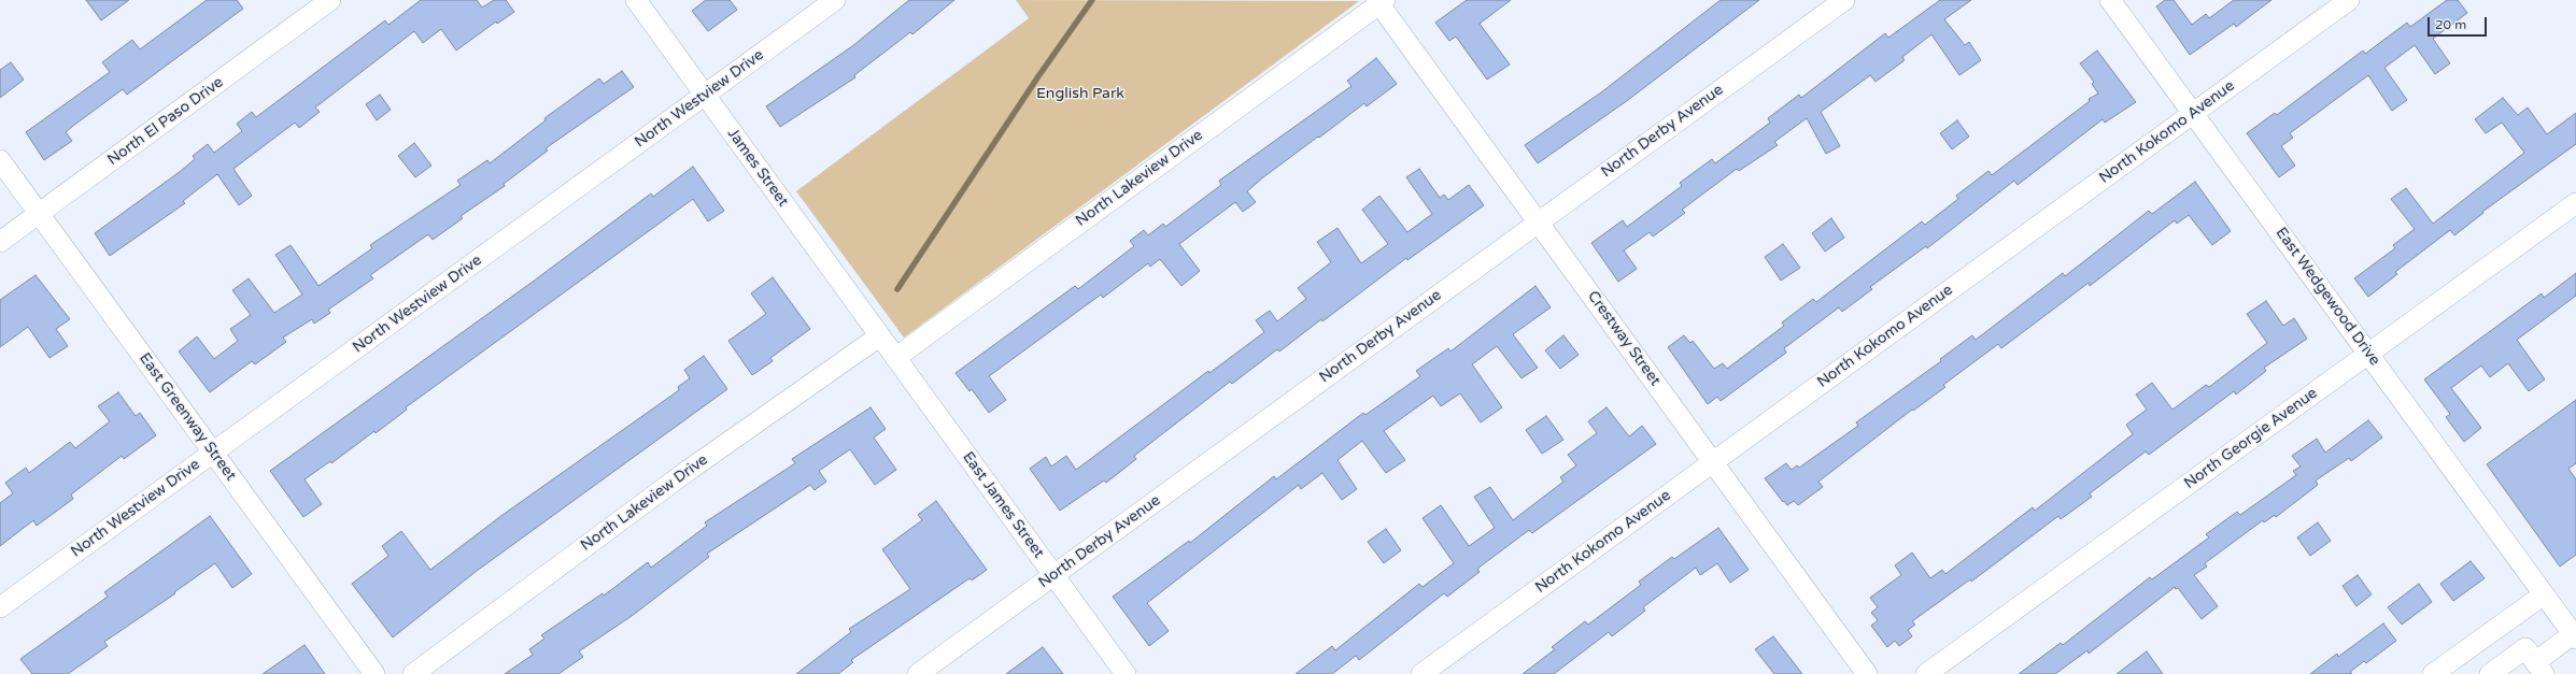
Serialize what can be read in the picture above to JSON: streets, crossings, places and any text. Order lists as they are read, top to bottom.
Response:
{
  "streets": {
    "street": [
      "North Westview Drive",
      "North El Paso Drive",
      "North Derby Avenue",
      "North Kokomo Avenue",
      "James Street",
      "North Lakeview Drive",
      "East Wedgewood Drive",
      "Crestway Street",
      "East Greenway Street",
      "North Georgie Avenue",
      "East James Street"
    ]
  },
  "crossings": [
    ["North Westview Drive", "James Street"],
    ["North Westview Drive", "East Greenway Street"],
    ["North El Paso Drive", "East Greenway Street"],
    ["North Derby Avenue", "Crestway Street"],
    ["North Derby Avenue", "East James Street"],
    ["North Kokomo Avenue", "East Wedgewood Drive"],
    ["North Kokomo Avenue", "Crestway Street"],
    ["James Street", "North Lakeview Drive"],
    ["James Street", "East James Street"],
    ["North Lakeview Drive", "Crestway Street"],
    ["North Lakeview Drive", "East James Street"],
    ["East Wedgewood Drive", "North Georgie Avenue"]
  ],
  "parks": ["English Park"],
  "scale_bar": "20 m"
}
